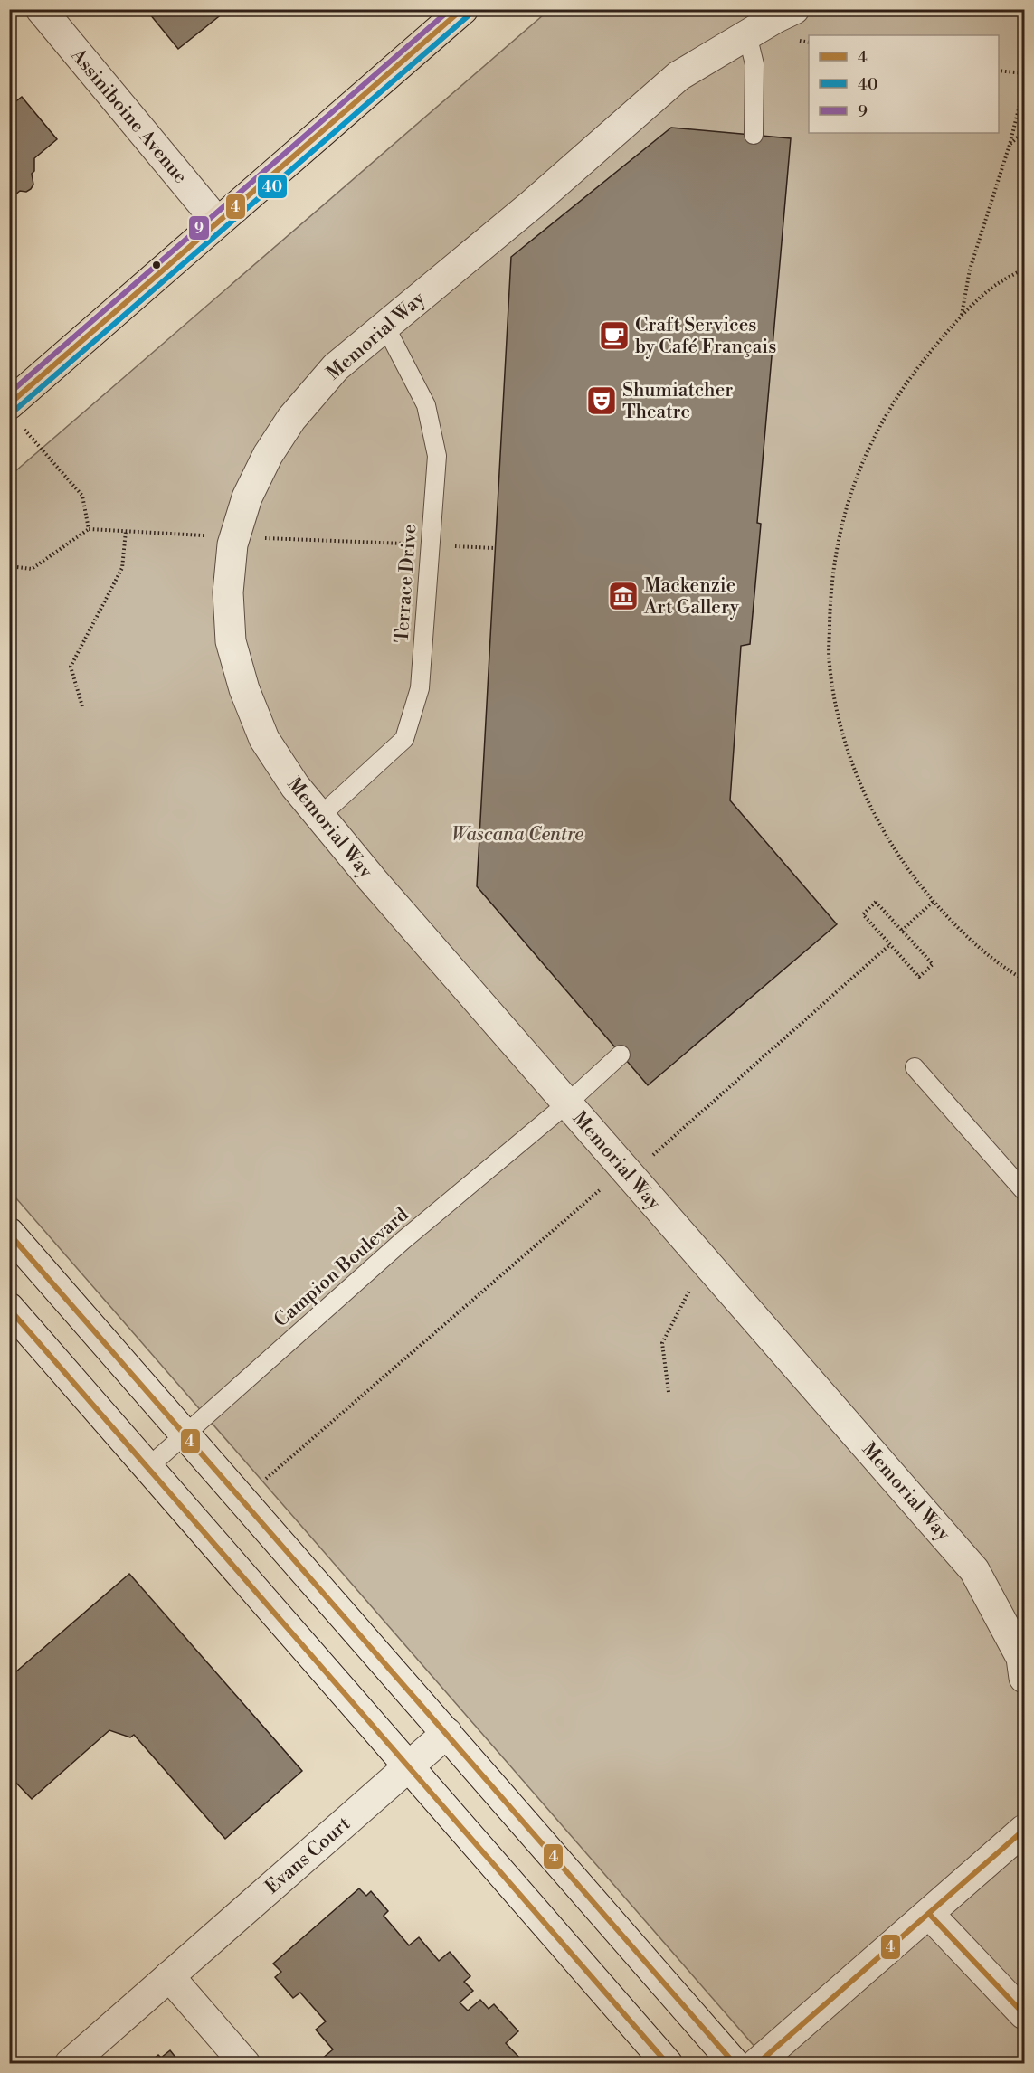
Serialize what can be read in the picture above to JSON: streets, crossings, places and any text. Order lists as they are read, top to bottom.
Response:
{
  "streets": {
    "street": ["Assiniboine Avenue", "Memorial Way", "Evans Court"],
    "lane": ["Terrace Drive", "Campion Boulevard"]
  },
  "crossings": [
    ["Memorial Way", "Terrace Drive"],
    ["Memorial Way", "Campion Boulevard"]
  ],
  "parks": ["Wascana Centre"],
  "places": {
    "cafe": ["Craft Services by Café Français"],
    "theatre": ["Shumiatcher Theatre"],
    "museum": ["Mackenzie Art Gallery"]
  },
  "lines": ["transit line 4", "transit line 9", "transit line 40"],
  "legend": ["4", "40", "9"]
}
